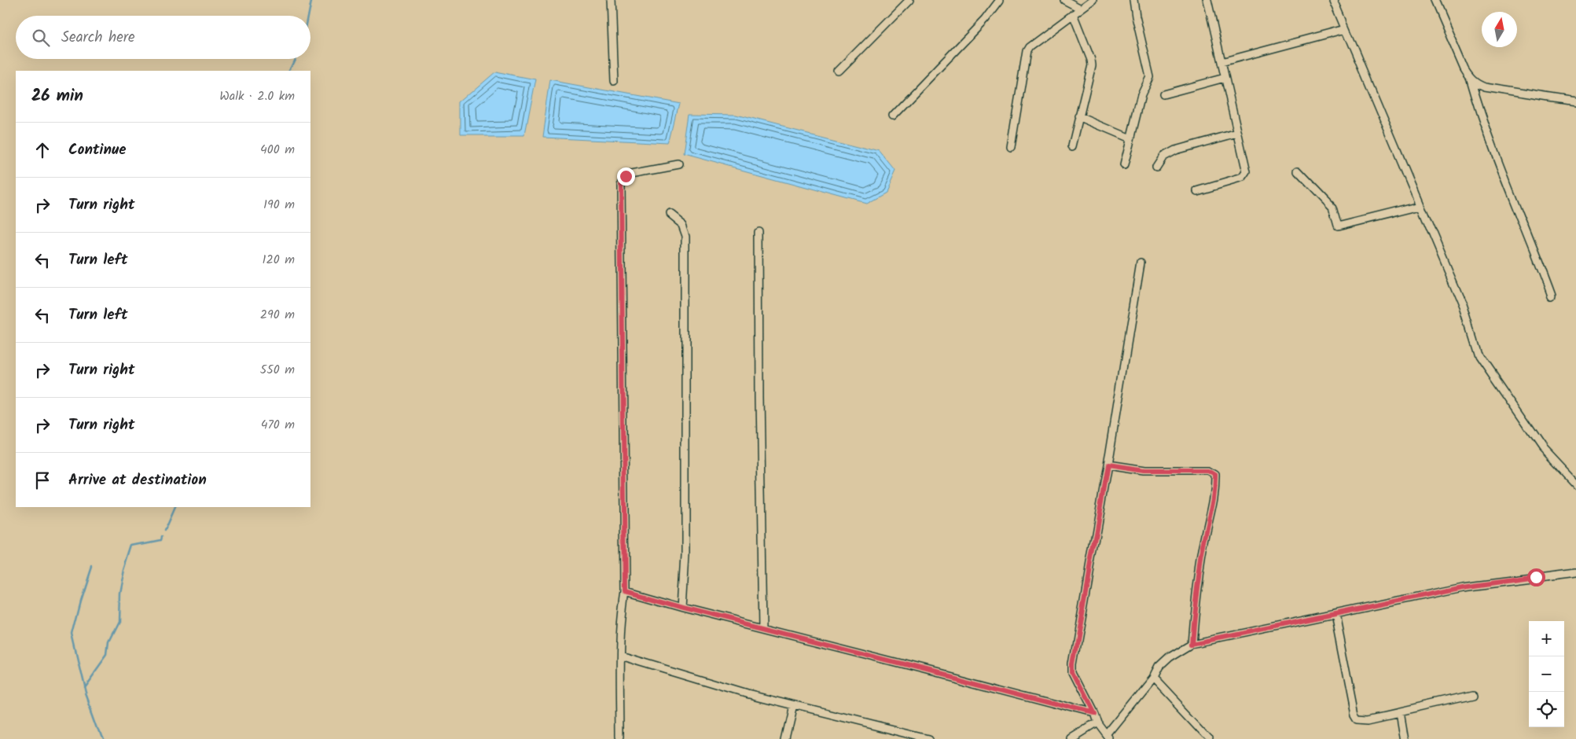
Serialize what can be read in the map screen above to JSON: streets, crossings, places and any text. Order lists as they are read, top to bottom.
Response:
{
  "north": "top",
  "page": {
    "search": "Search here",
    "heading": ["26 min", "Walk · 2.0 km"],
    "list": [
      ["Continue", "400 m"],
      ["Turn right", "190 m"],
      ["Turn left", "120 m"],
      ["Turn left", "290 m"],
      ["Turn right", "550 m"],
      ["Turn right", "470 m"],
      "Arrive at destination"
    ],
    "map_buttons": ["+", "−"]
  }
}
